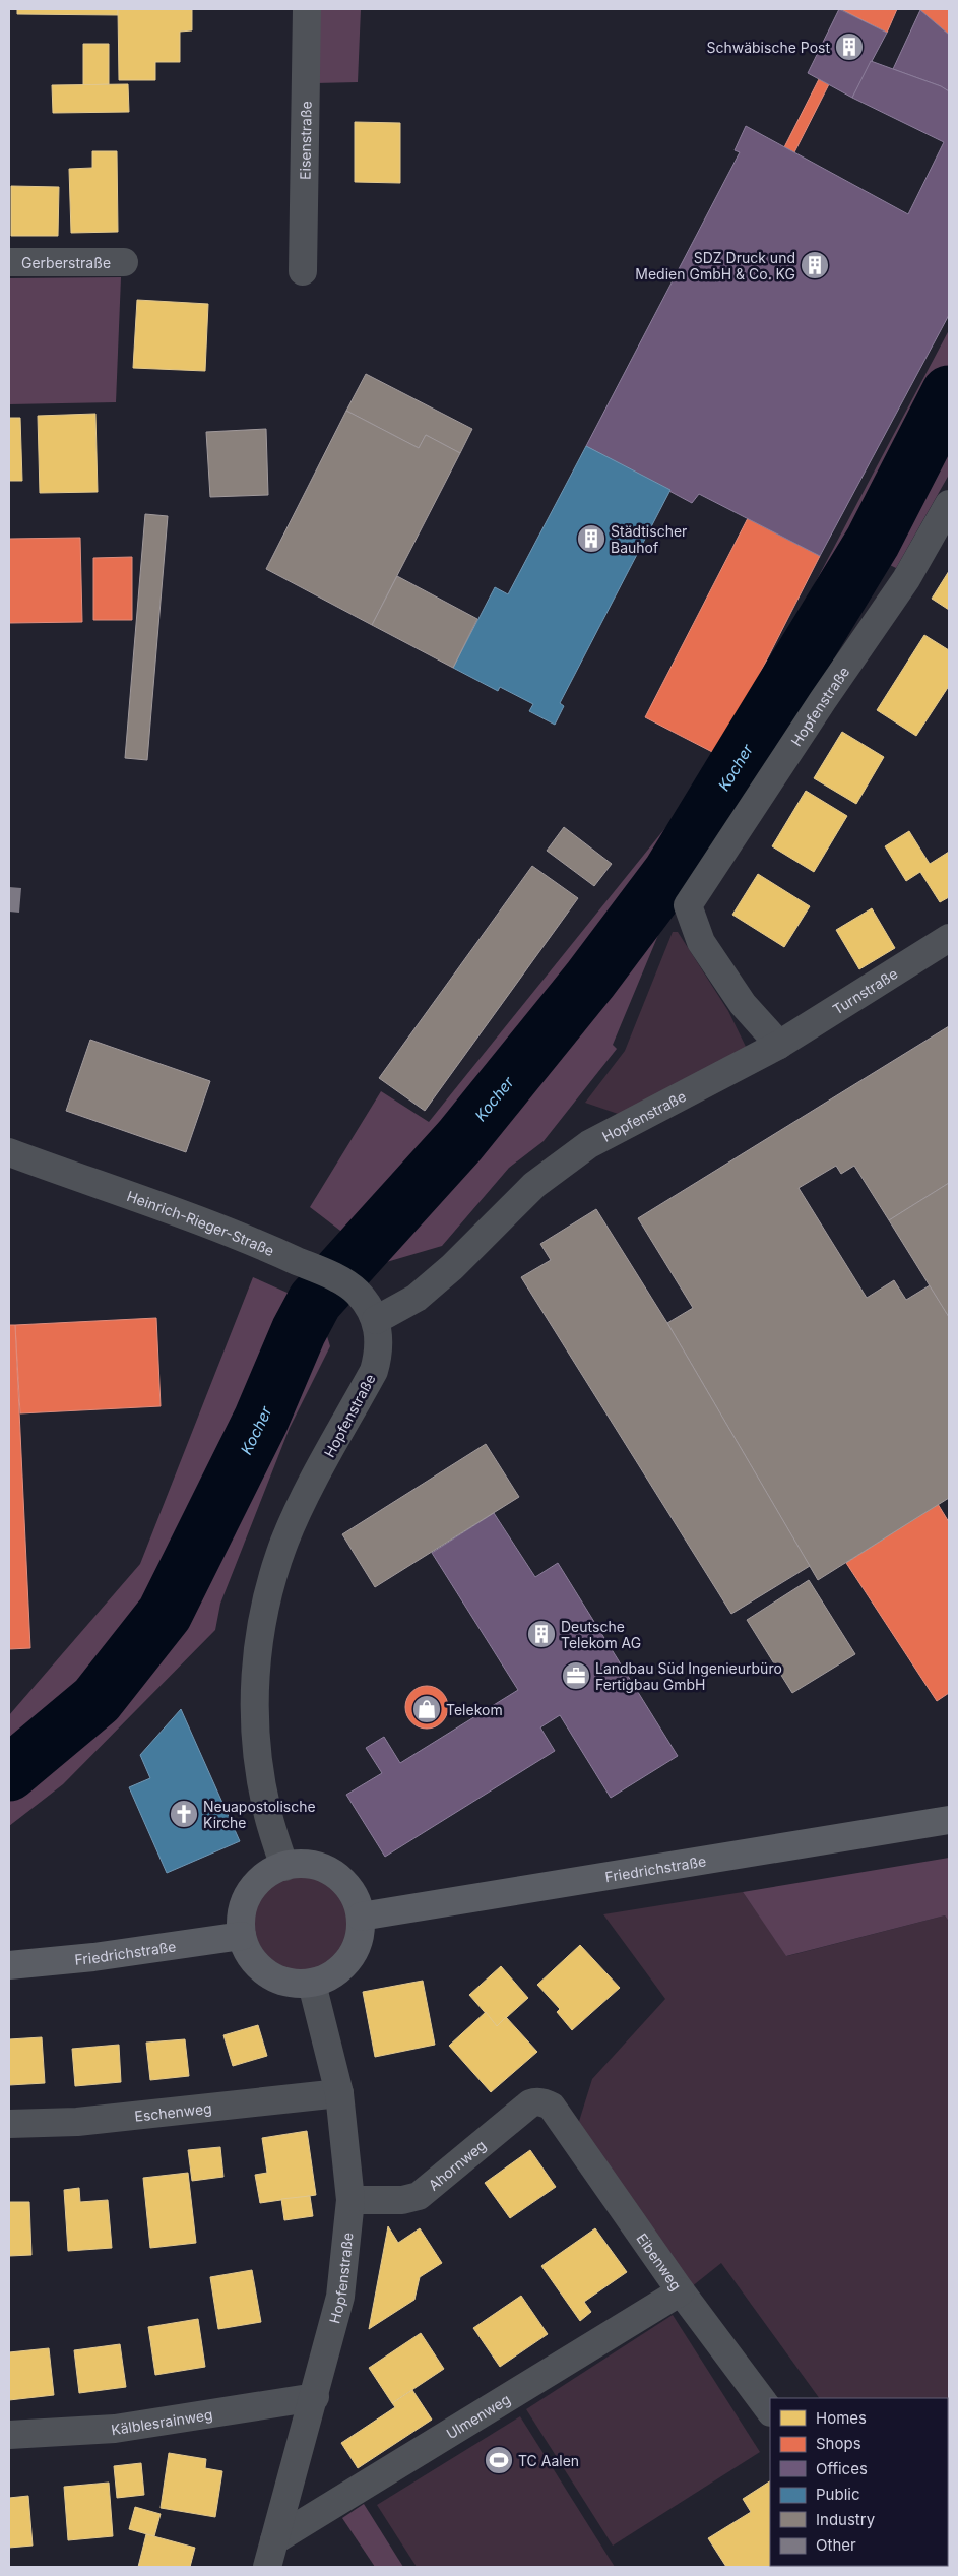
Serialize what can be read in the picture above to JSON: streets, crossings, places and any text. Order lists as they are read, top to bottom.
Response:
{
  "streets": {
    "main road": ["Friedrichstraße"],
    "street": [
      "Eisenstraße",
      "Gerberstraße",
      "Hopfenstraße",
      "Turnstraße",
      "Heinrich-Rieger-Straße",
      "Eschenweg",
      "Ahornweg",
      "Eibenweg",
      "Ulmenweg",
      "Kälblesrainweg"
    ]
  },
  "crossings": [
    ["Hopfenstraße", "Turnstraße"],
    ["Hopfenstraße", "Heinrich-Rieger-Straße"],
    ["Hopfenstraße", "Friedrichstraße"],
    ["Hopfenstraße", "Eschenweg"],
    ["Hopfenstraße", "Ahornweg"],
    ["Hopfenstraße", "Ulmenweg"],
    ["Hopfenstraße", "Kälblesrainweg"],
    ["Ahornweg", "Eibenweg"],
    ["Eibenweg", "Ulmenweg"]
  ],
  "water": ["Kocher"],
  "places": {
    "building": [
      "Schwäbische Post",
      "SDZ Druck und Medien GmbH & Co. KG",
      "Städtischer Bauhof",
      "Deutsche Telekom AG"
    ],
    "office": ["Landbau Süd Ingenieurbüro Fertigbau GmbH"],
    "shop": ["Telekom"],
    "church": ["Neuapostolische Kirche"],
    "sports": ["TC Aalen"]
  },
  "legend": [
    "Homes",
    "Shops",
    "Offices",
    "Public",
    "Industry",
    "Other"
  ]
}
